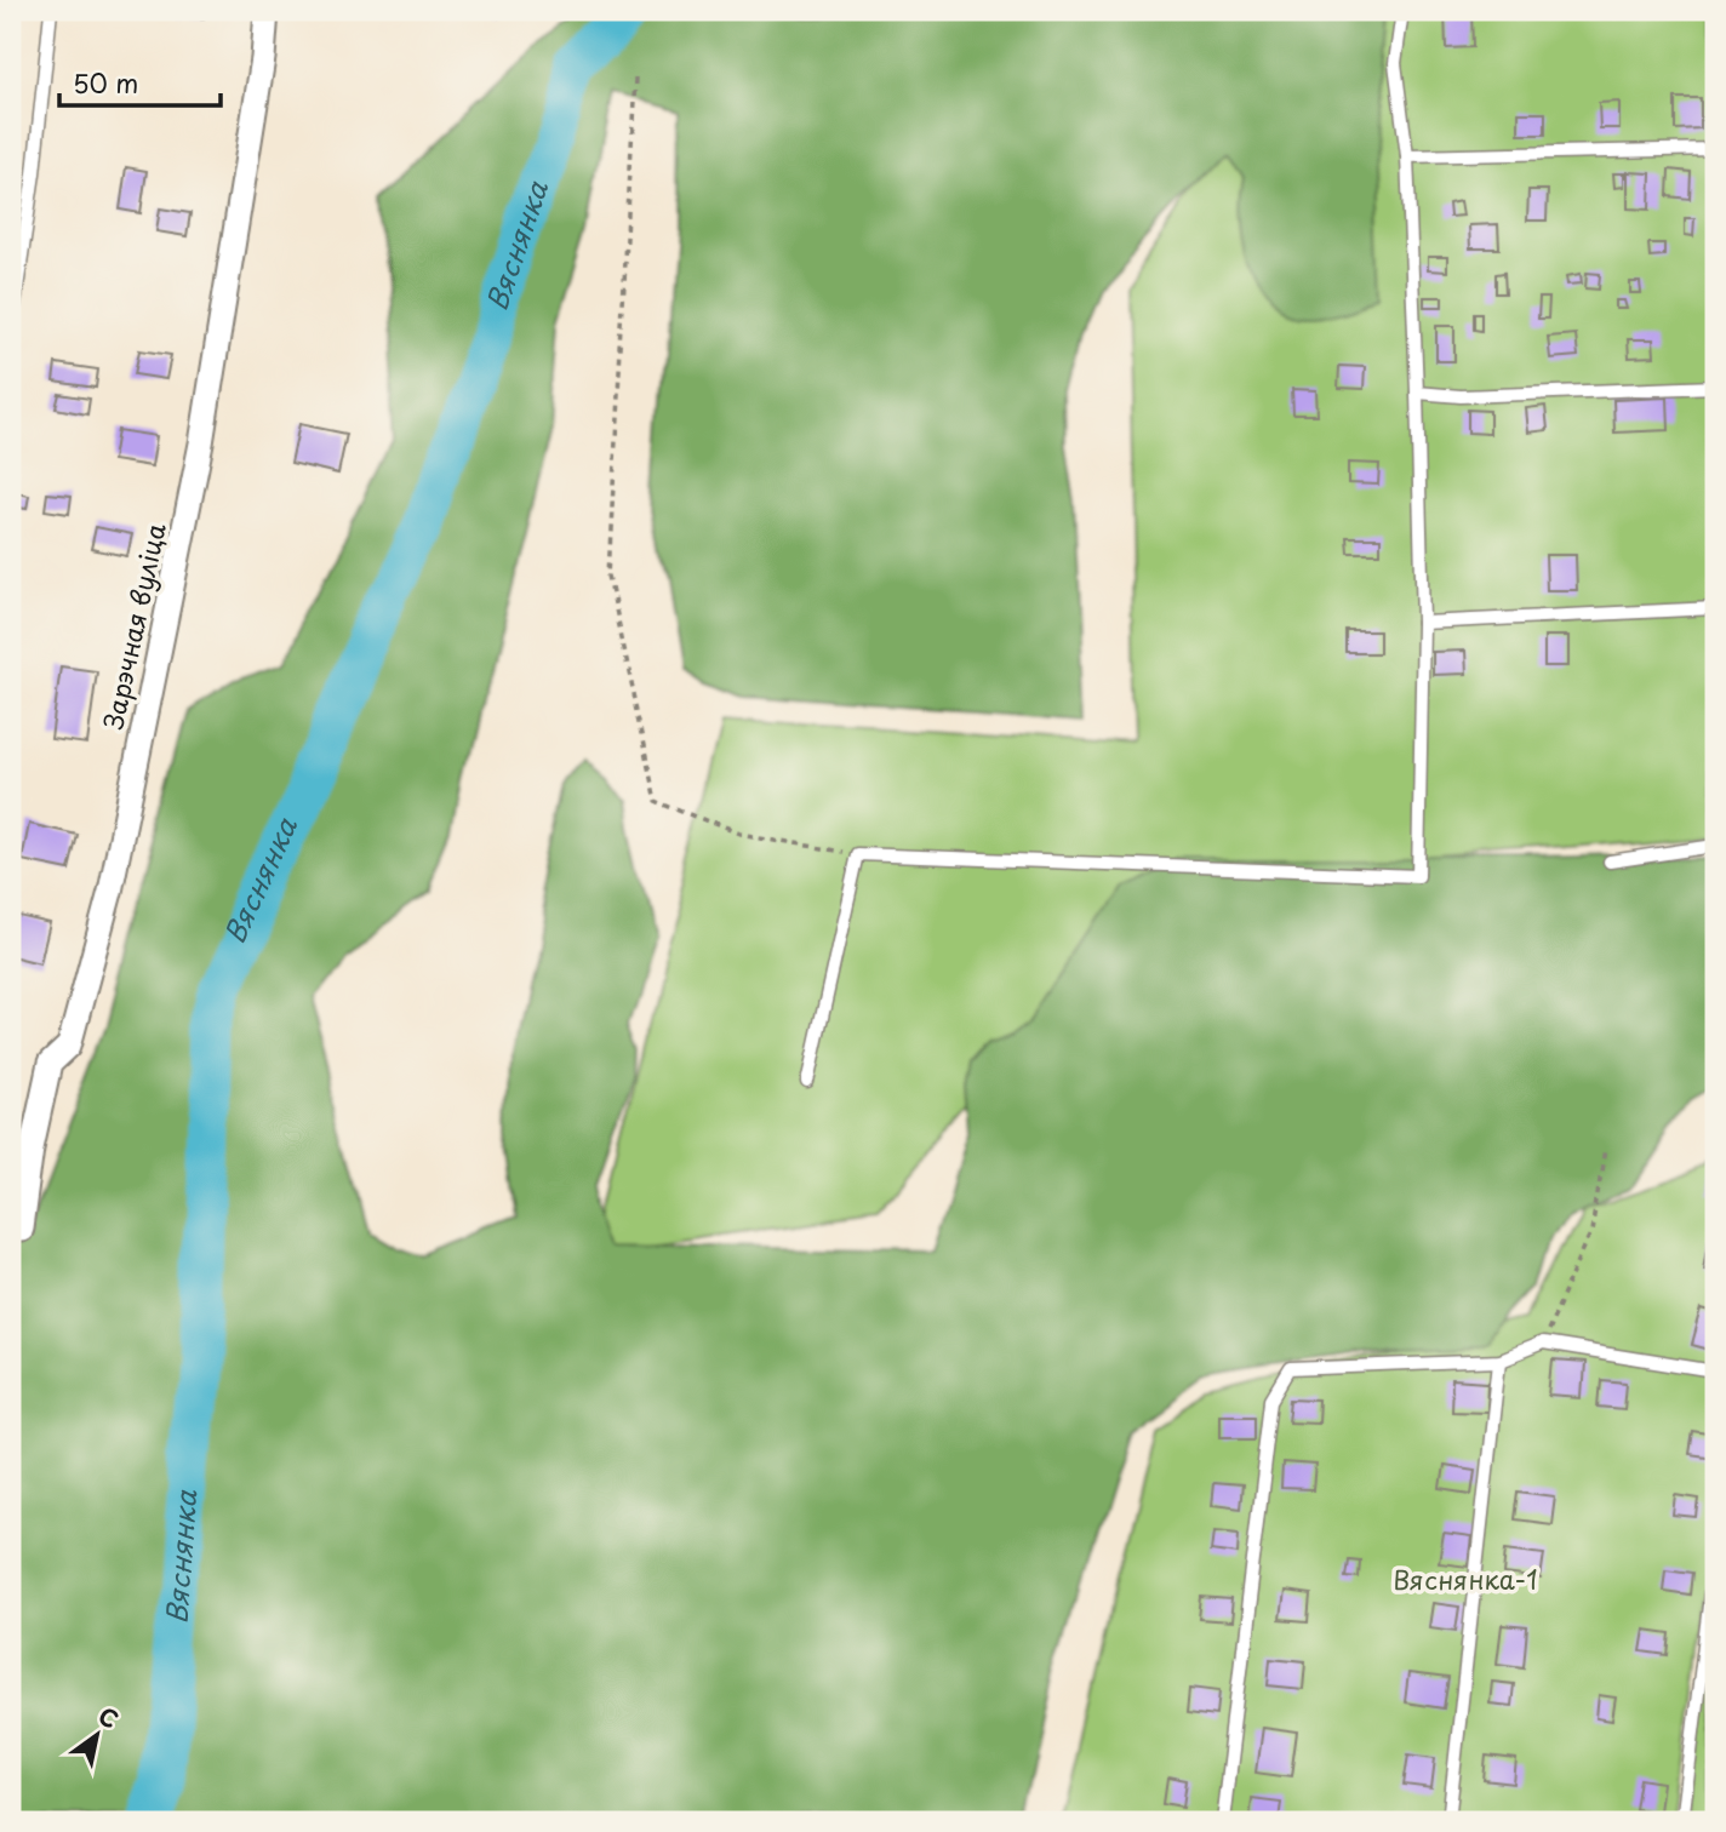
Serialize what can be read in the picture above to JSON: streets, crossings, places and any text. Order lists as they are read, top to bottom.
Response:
{
  "streets": {
    "street": ["Зарэчная вуліца"]
  },
  "water": ["Вяснянка"],
  "parks": ["Вяснянка-1"],
  "scale_bar": "50 m",
  "north": "top right"
}
